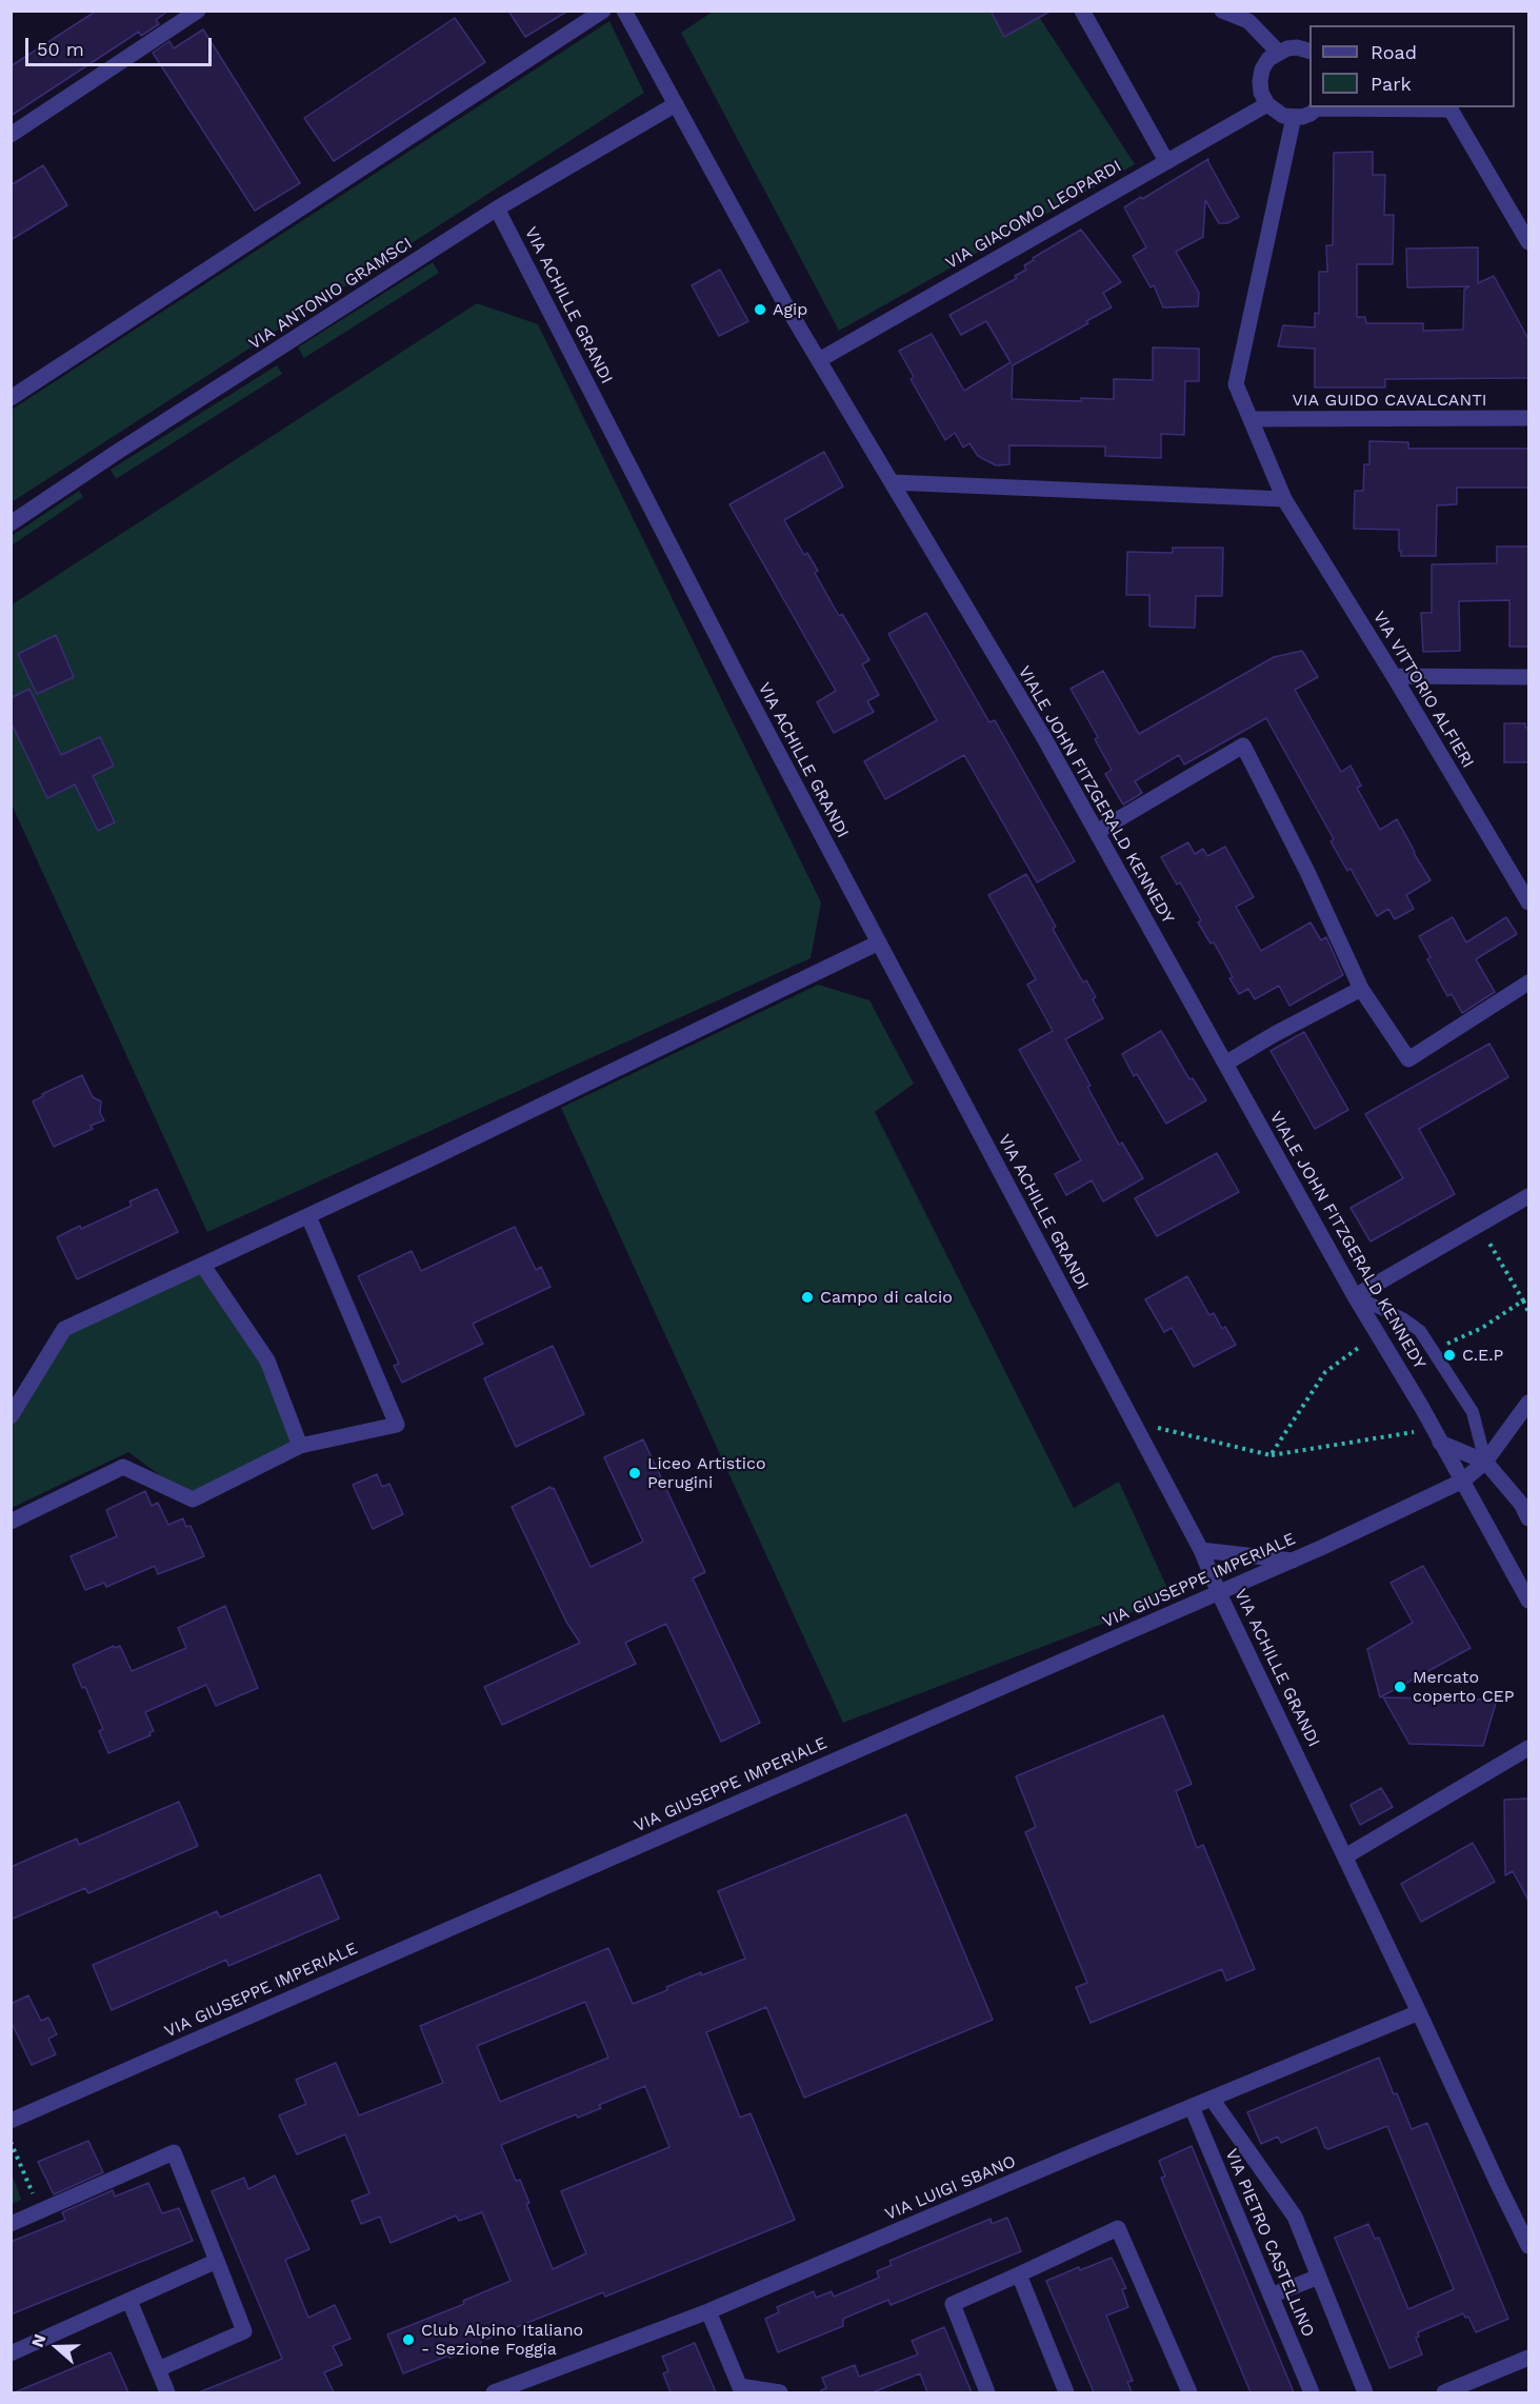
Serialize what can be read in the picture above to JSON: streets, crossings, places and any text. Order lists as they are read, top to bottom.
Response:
{
  "streets": {
    "street": [
      "VIA GIACOMO LEOPARDI",
      "VIA ANTONIO GRAMSCI",
      "VIA ACHILLE GRANDI",
      "VIA GUIDO CAVALCANTI",
      "VIA VITTORIO ALFIERI",
      "VIALE JOHN FITZGERALD KENNEDY",
      "VIA GIUSEPPE IMPERIALE",
      "VIA LUIGI SBANO",
      "VIA PIETRO CASTELLINO"
    ]
  },
  "crossings": [
    ["VIA GIACOMO LEOPARDI", "VIALE JOHN FITZGERALD KENNEDY"],
    ["VIA ANTONIO GRAMSCI", "VIA ACHILLE GRANDI"],
    ["VIA ANTONIO GRAMSCI", "VIALE JOHN FITZGERALD KENNEDY"],
    ["VIA ACHILLE GRANDI", "VIA GIUSEPPE IMPERIALE"],
    ["VIA ACHILLE GRANDI", "VIA LUIGI SBANO"],
    ["VIA GUIDO CAVALCANTI", "VIA VITTORIO ALFIERI"],
    ["VIALE JOHN FITZGERALD KENNEDY", "VIA GIUSEPPE IMPERIALE"],
    ["VIA LUIGI SBANO", "VIA PIETRO CASTELLINO"]
  ],
  "places": [
    "Agip",
    "Campo di calcio",
    "C.E.P",
    "Liceo Artistico Perugini",
    "Mercato coperto CEP",
    "Club Alpino Italiano - Sezione Foggia"
  ],
  "legend": ["Road", "Park"],
  "scale_bar": "50 m",
  "north": "left"
}
